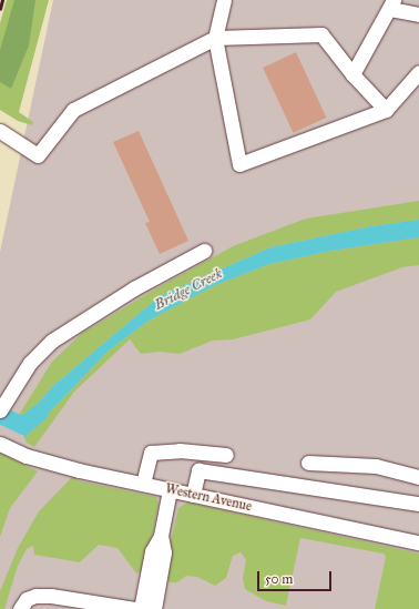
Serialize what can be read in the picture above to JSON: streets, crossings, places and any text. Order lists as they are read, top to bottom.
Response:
{
  "streets": {
    "street": ["Western Avenue"]
  },
  "water": ["Bridge Creek"],
  "scale_bar": "50 m"
}
